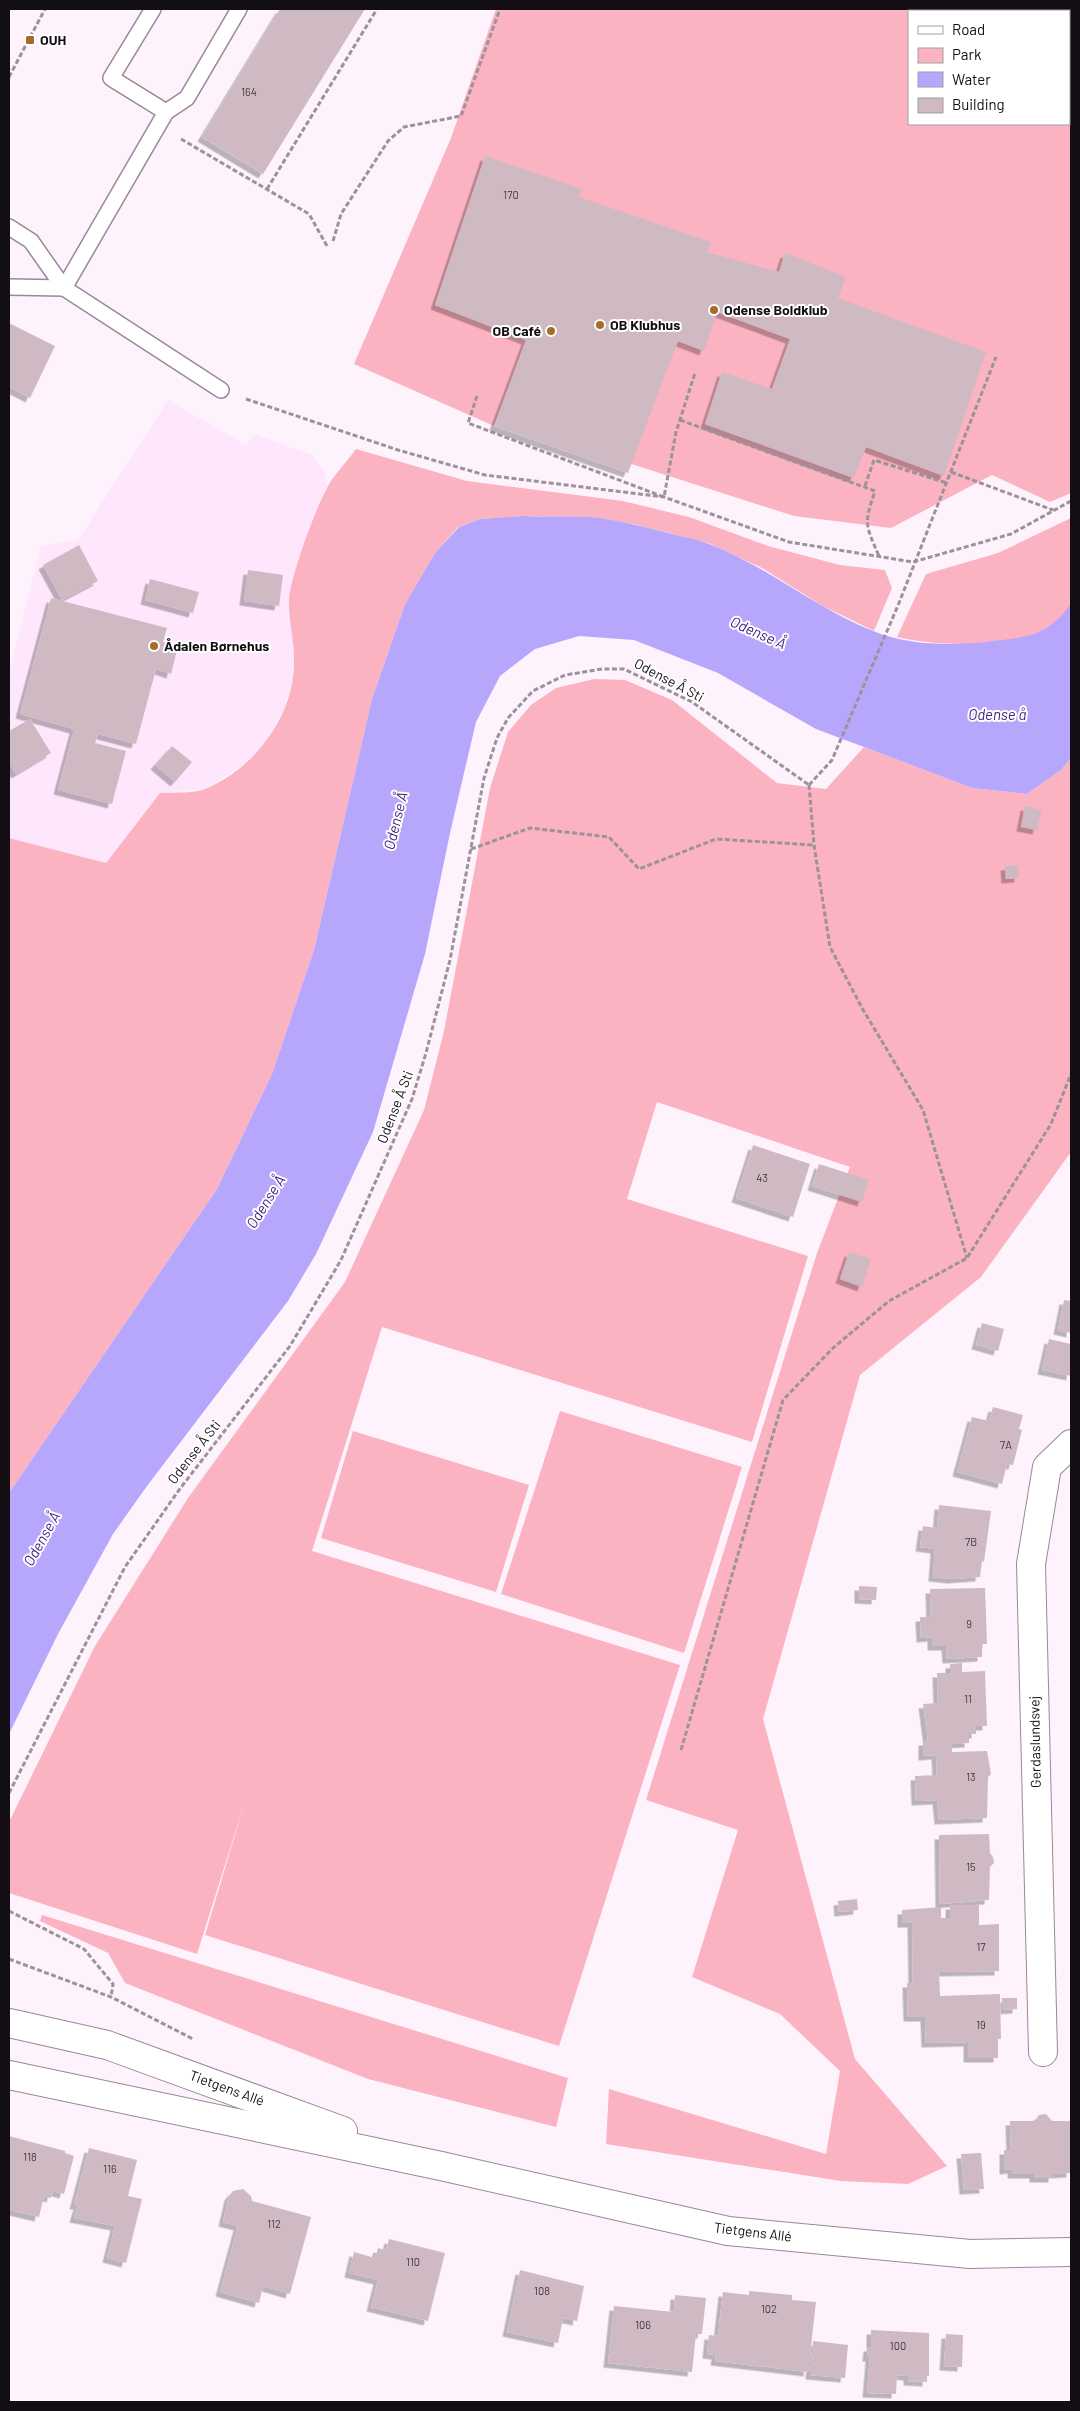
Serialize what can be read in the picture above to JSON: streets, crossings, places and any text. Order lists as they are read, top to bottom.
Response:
{
  "streets": {
    "main road": ["Gerdaslundsvej", "Tietgens Allé"],
    "path": ["Odense Å Sti"]
  },
  "water": ["Odense Å", "Odense å"],
  "places": {
    "transit": ["OUH"],
    "other": [
      "Odense Boldklub",
      "OB Klubhus",
      "OB Café",
      "Ådalen Børnehus"
    ]
  },
  "house_numbers": [
    "164",
    "170",
    "43",
    "7A",
    "7B",
    "9",
    "11",
    "13",
    "15",
    "17",
    "19",
    "118",
    "116",
    "112",
    "110",
    "108",
    "102",
    "106",
    "100"
  ],
  "legend": [
    "Road",
    "Park",
    "Water",
    "Building"
  ]
}
